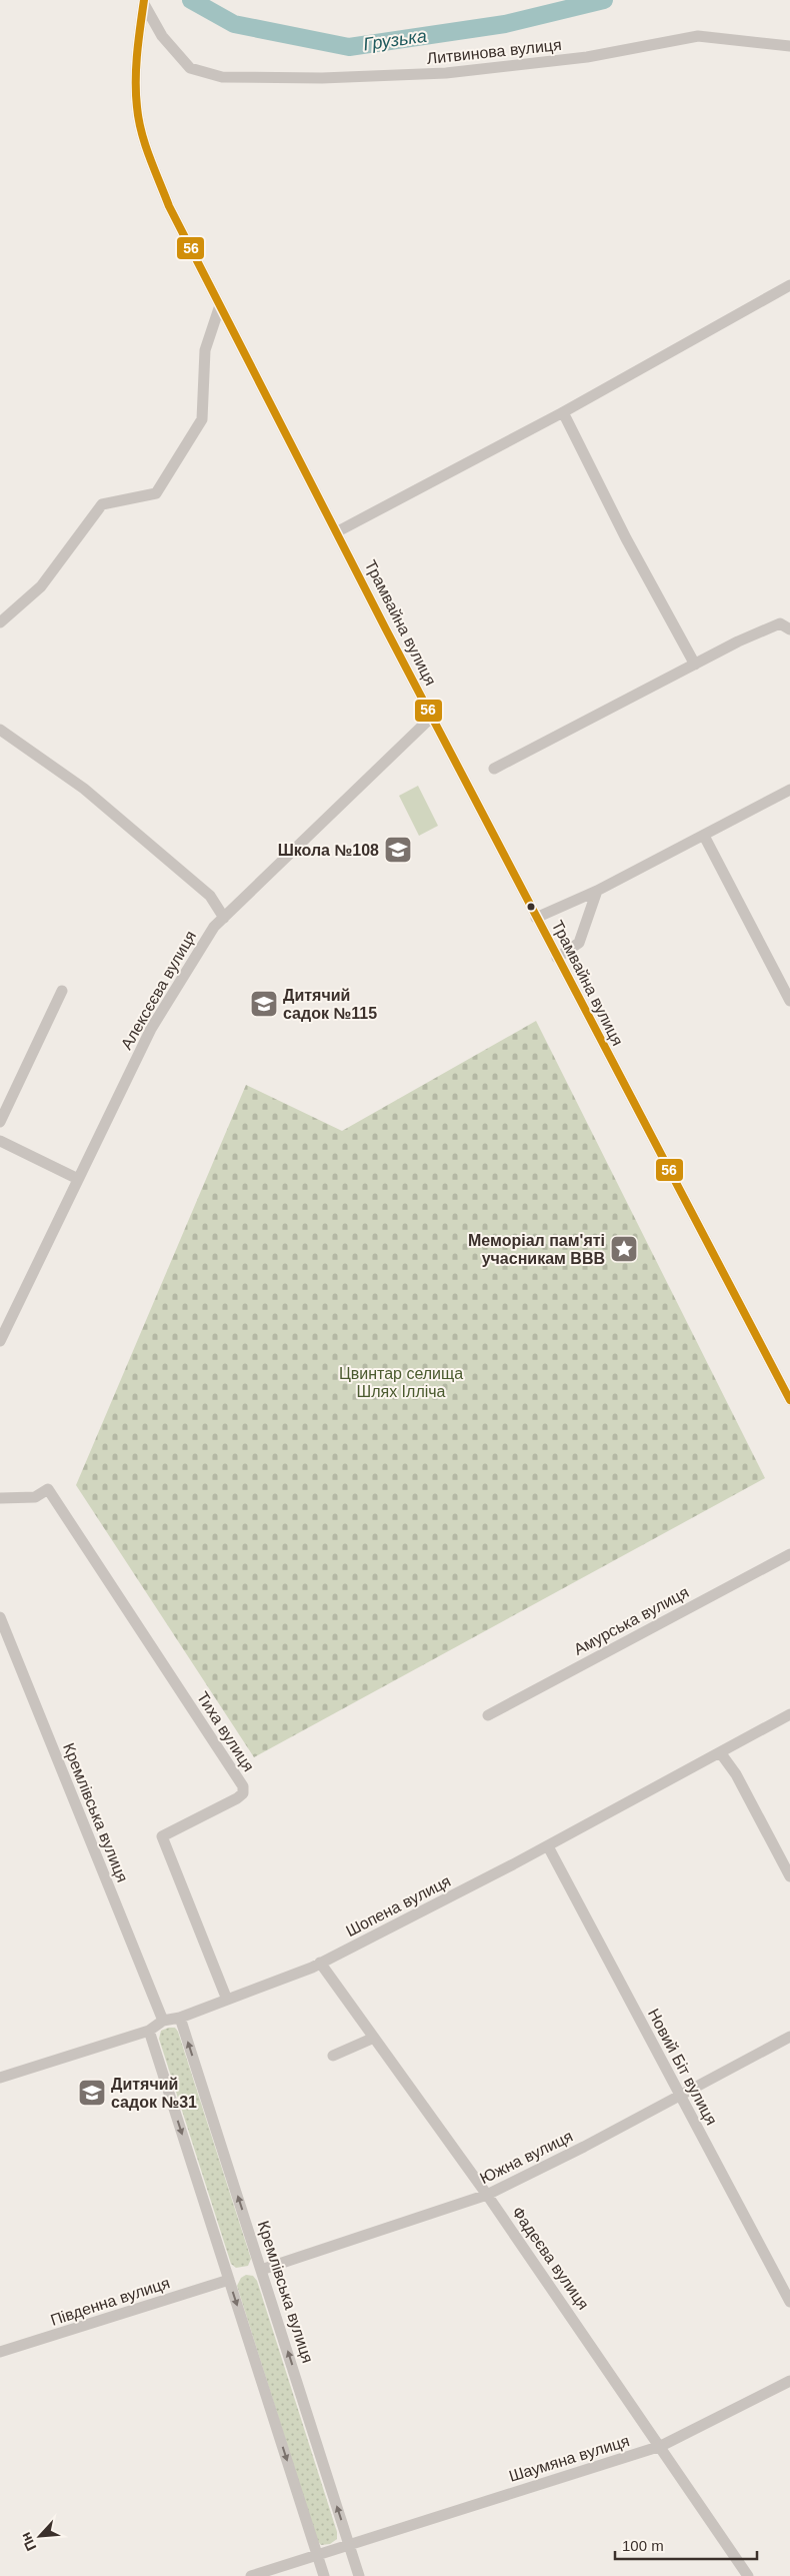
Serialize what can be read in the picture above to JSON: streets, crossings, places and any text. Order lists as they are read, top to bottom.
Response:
{
  "streets": {
    "street": [
      "Литвинова вулиця",
      "Трамвайна вулиця",
      "Алексєєва вулиця",
      "Амурська вулиця",
      "Тиха вулиця",
      "Кремлівська вулиця",
      "Шопена вулиця",
      "Новий Біт вулиця",
      "Южна вулиця",
      "Фадеєва вулиця",
      "Південна вулиця",
      "Шаумяна вулиця"
    ]
  },
  "crossings": [
    ["Литвинова вулиця", "Трамвайна вулиця"],
    ["Трамвайна вулиця", "Алексєєва вулиця"],
    ["Тиха вулиця", "Шопена вулиця"],
    ["Кремлівська вулиця", "Шопена вулиця"],
    ["Кремлівська вулиця", "Южна вулиця"],
    ["Кремлівська вулиця", "Шаумяна вулиця"],
    ["Шопена вулиця", "Новий Біт вулиця"],
    ["Шопена вулиця", "Фадеєва вулиця"],
    ["Новий Біт вулиця", "Южна вулиця"],
    ["Южна вулиця", "Фадеєва вулиця"],
    ["Фадеєва вулиця", "Шаумяна вулиця"]
  ],
  "water": ["Грузька"],
  "parks": ["Цвинтар селища Шлях Ілліча"],
  "places": {
    "school or university": ["Школа №108", "Дитячий садок №115", "Дитячий садок №31"],
    "place": ["Меморіал пам'яті учасникам ВВВ"]
  },
  "lines": ["transit line 56"],
  "scale_bar": "100 m",
  "north": "bottom left"
}
